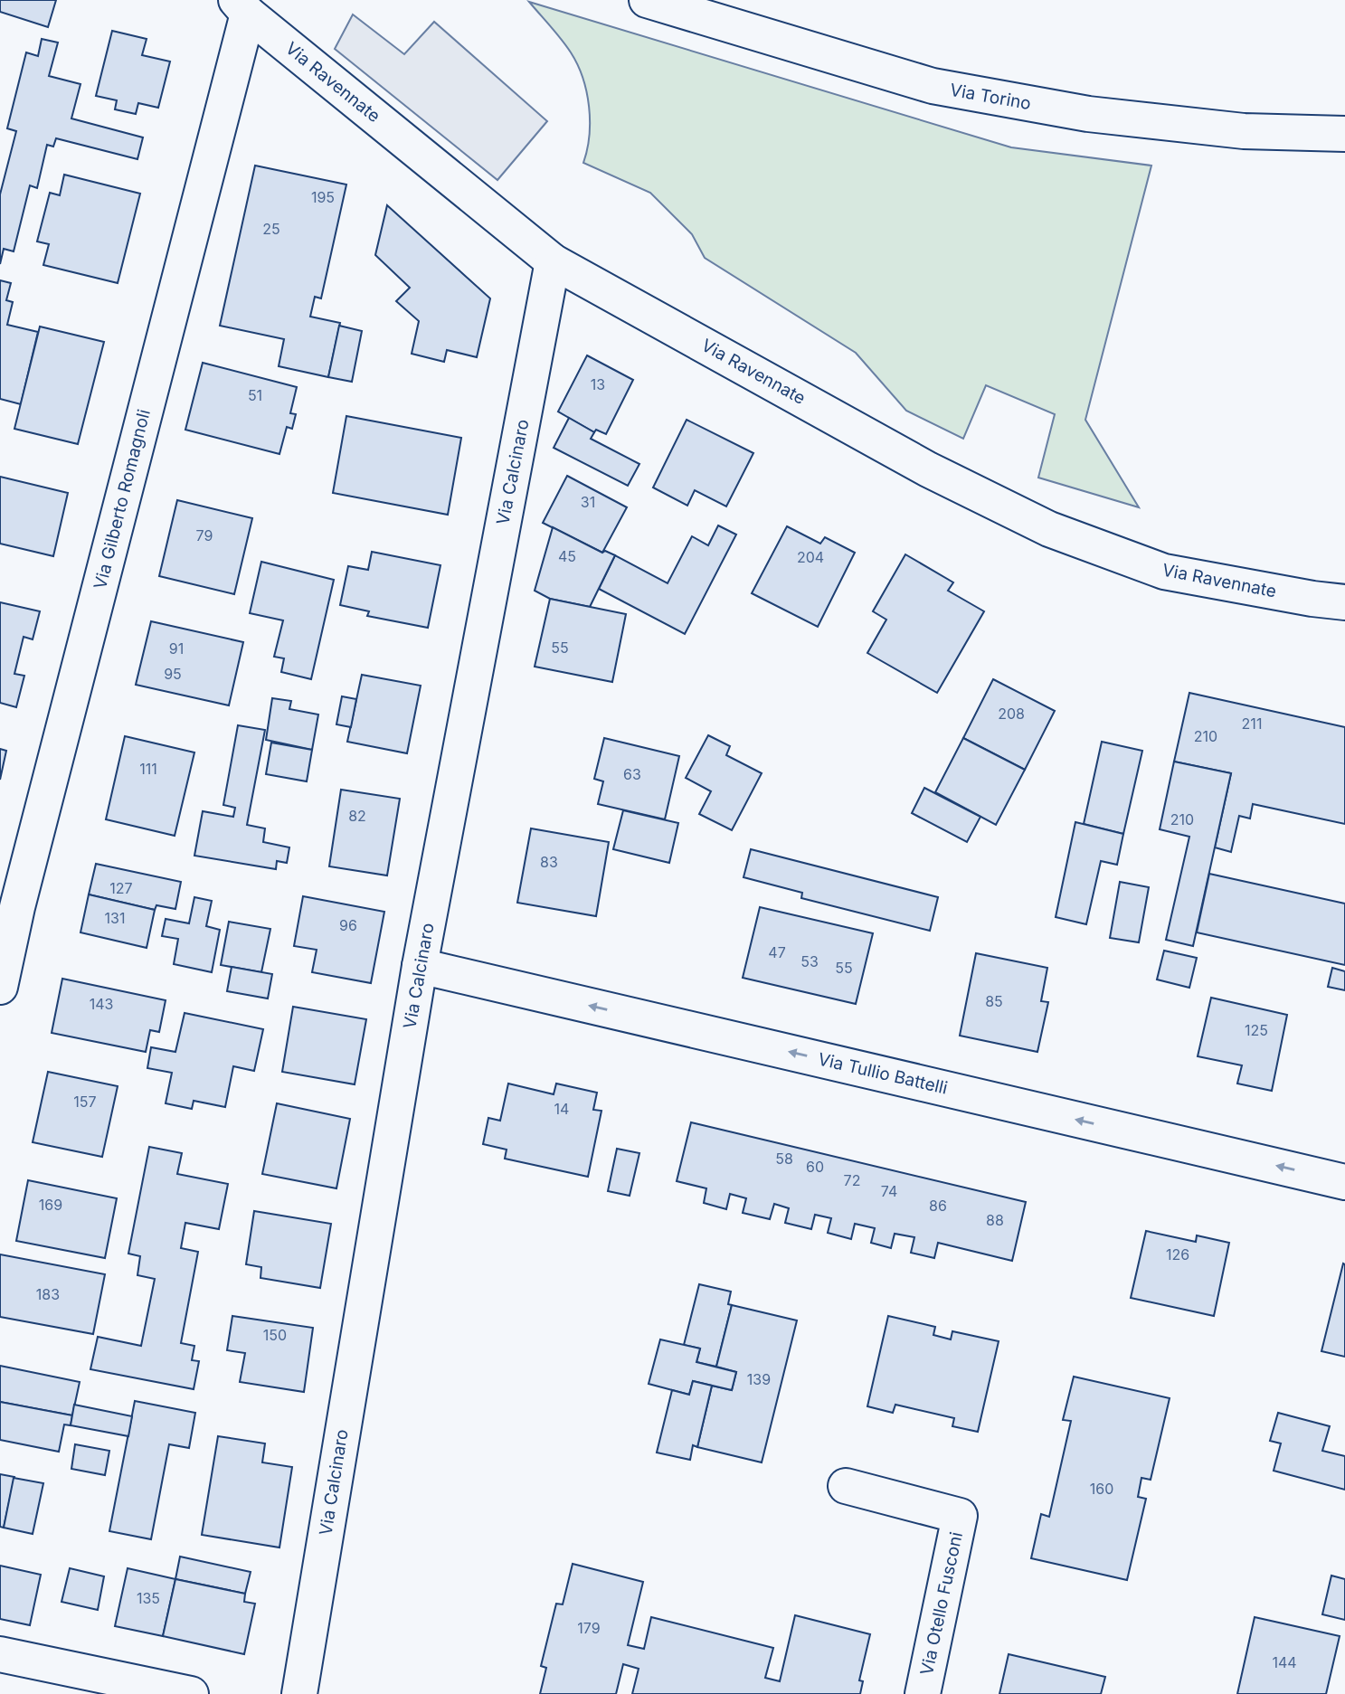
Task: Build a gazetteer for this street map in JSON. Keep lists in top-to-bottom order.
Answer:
{
  "streets": {
    "street": [
      "Via Ravennate",
      "Via Torino",
      "Via Calcinaro",
      "Via Gilberto Romagnoli",
      "Via Tullio Battelli",
      "Via Otello Fusconi"
    ]
  },
  "crossings": [
    ["Via Ravennate", "Via Calcinaro"],
    ["Via Ravennate", "Via Gilberto Romagnoli"],
    ["Via Calcinaro", "Via Tullio Battelli"]
  ],
  "one_way": ["Via Tullio Battelli"],
  "house_numbers": [
    "195",
    "25",
    "13",
    "51",
    "31",
    "79",
    "45",
    "204",
    "55",
    "91",
    "95",
    "208",
    "211",
    "210",
    "111",
    "63",
    "82",
    "210",
    "83",
    "127",
    "131",
    "96",
    "47",
    "53",
    "55",
    "85",
    "143",
    "125",
    "157",
    "14",
    "58",
    "60",
    "72",
    "74",
    "169",
    "86",
    "88",
    "126",
    "183",
    "150",
    "139",
    "160",
    "135",
    "179",
    "144"
  ]
}
